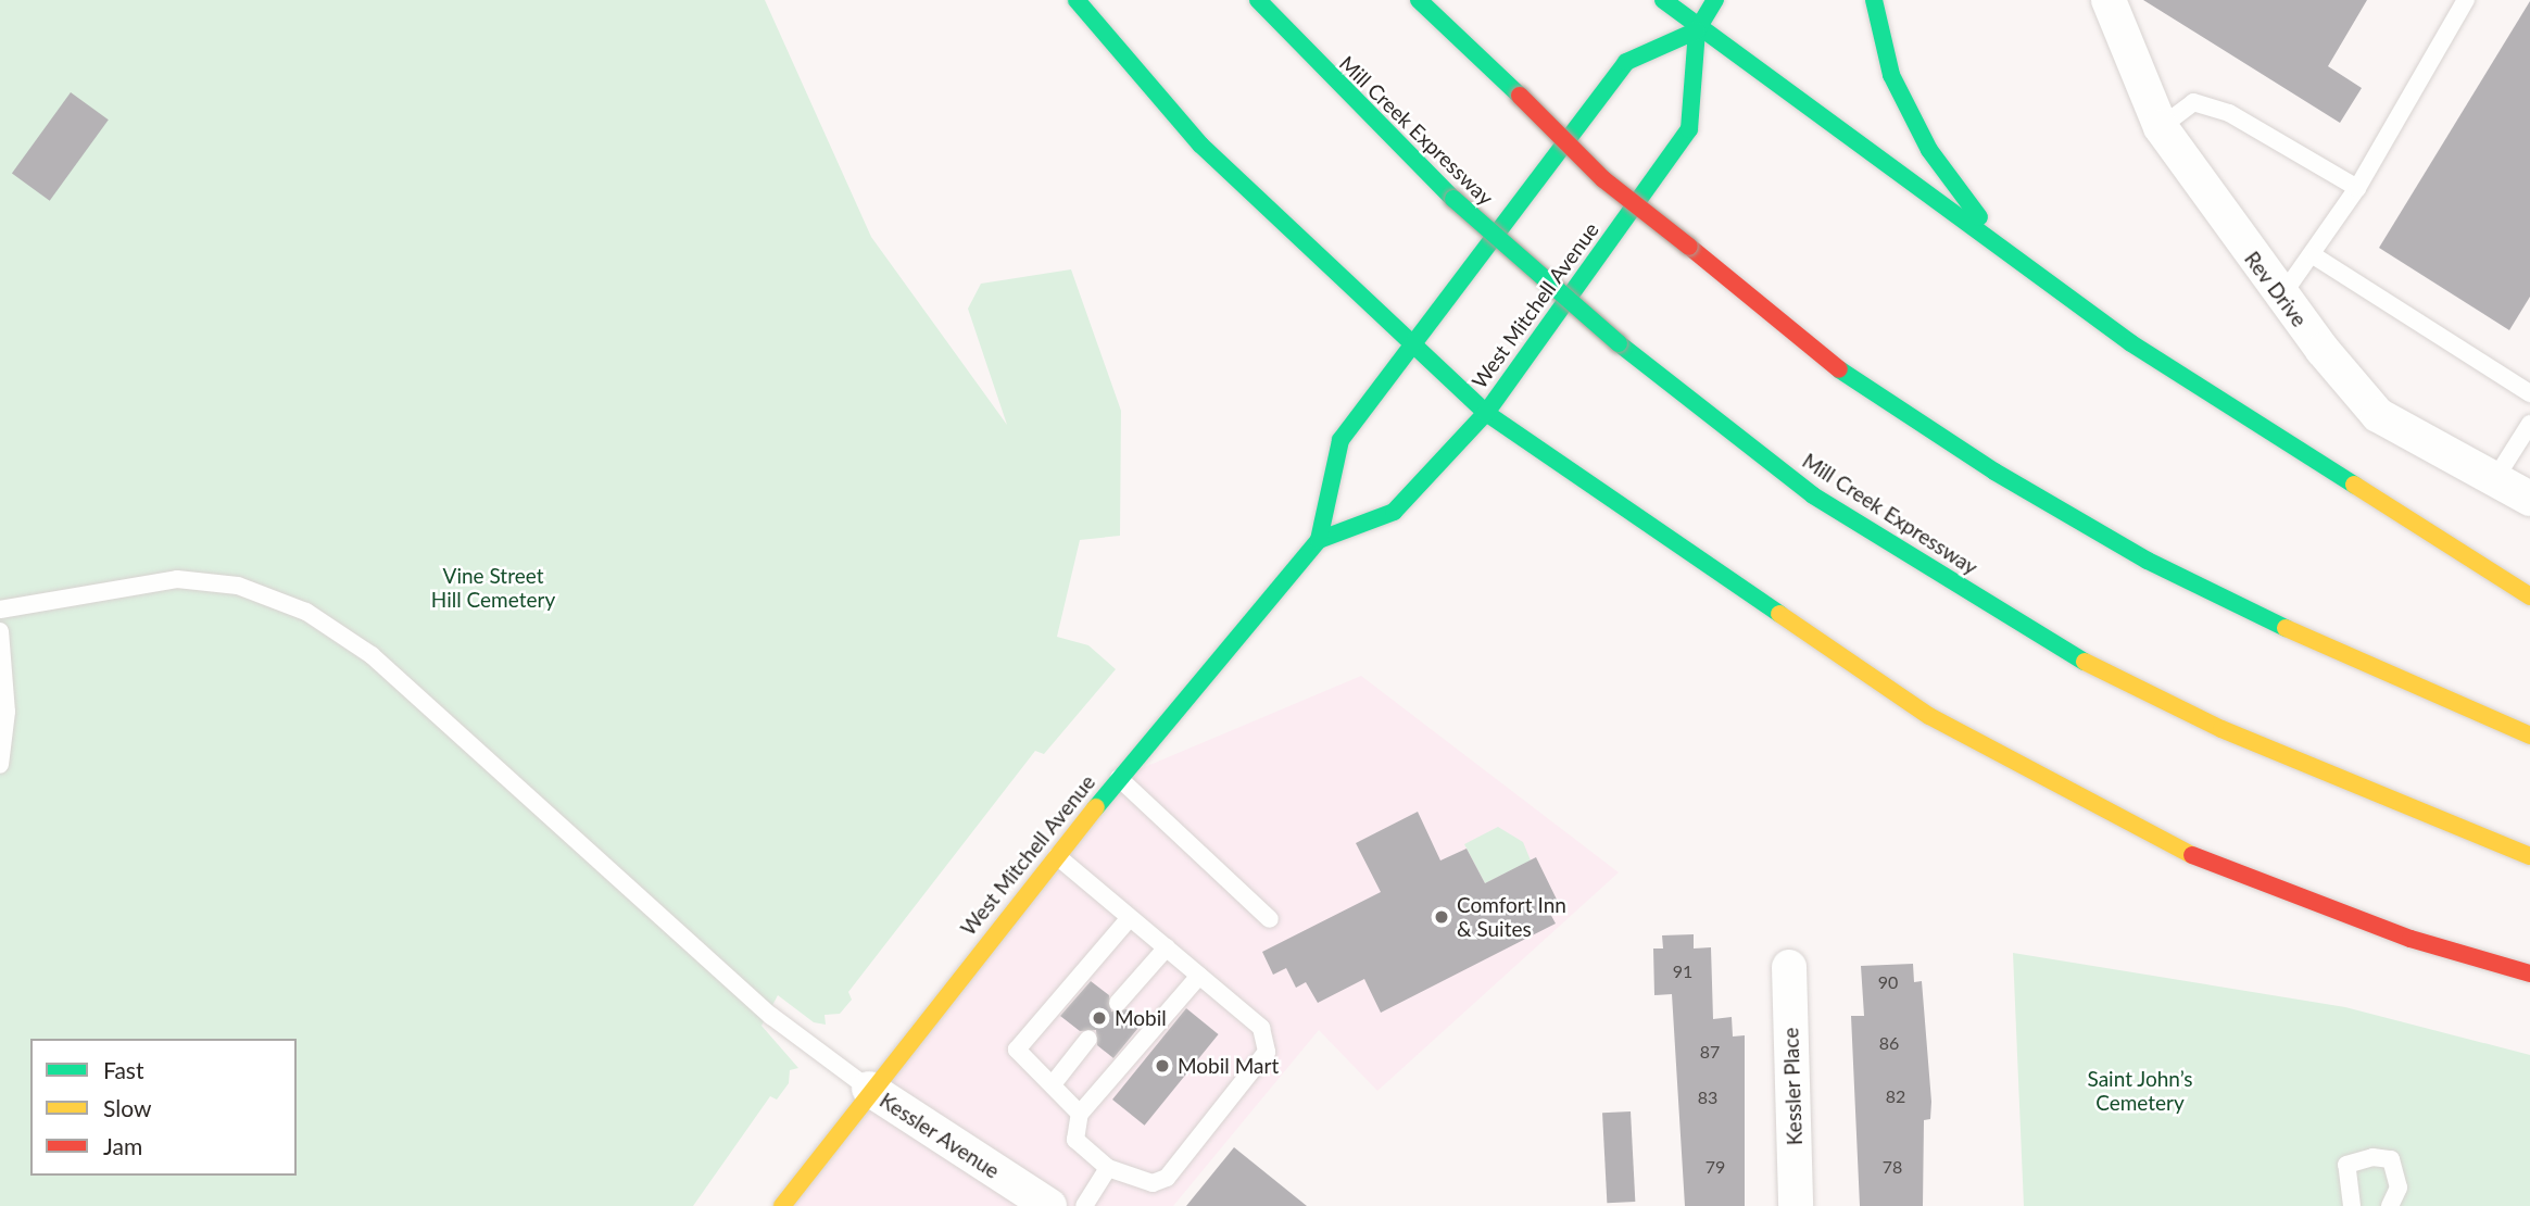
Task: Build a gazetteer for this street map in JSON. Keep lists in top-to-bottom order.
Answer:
{
  "streets": {
    "main road": ["Mill Creek Expressway", "West Mitchell Avenue"],
    "street": ["Rev Drive", "Kessler Place", "Kessler Avenue"]
  },
  "crossings": [
    ["West Mitchell Avenue", "Kessler Avenue"]
  ],
  "parks": ["Vine Street Hill Cemetery", "Saint John’s Cemetery"],
  "places": ["Comfort Inn & Suites", "Mobil", "Mobil Mart"],
  "house_numbers": [
    "91",
    "90",
    "86",
    "87",
    "82",
    "83",
    "79",
    "78"
  ],
  "legend": ["Fast", "Slow", "Jam"]
}
